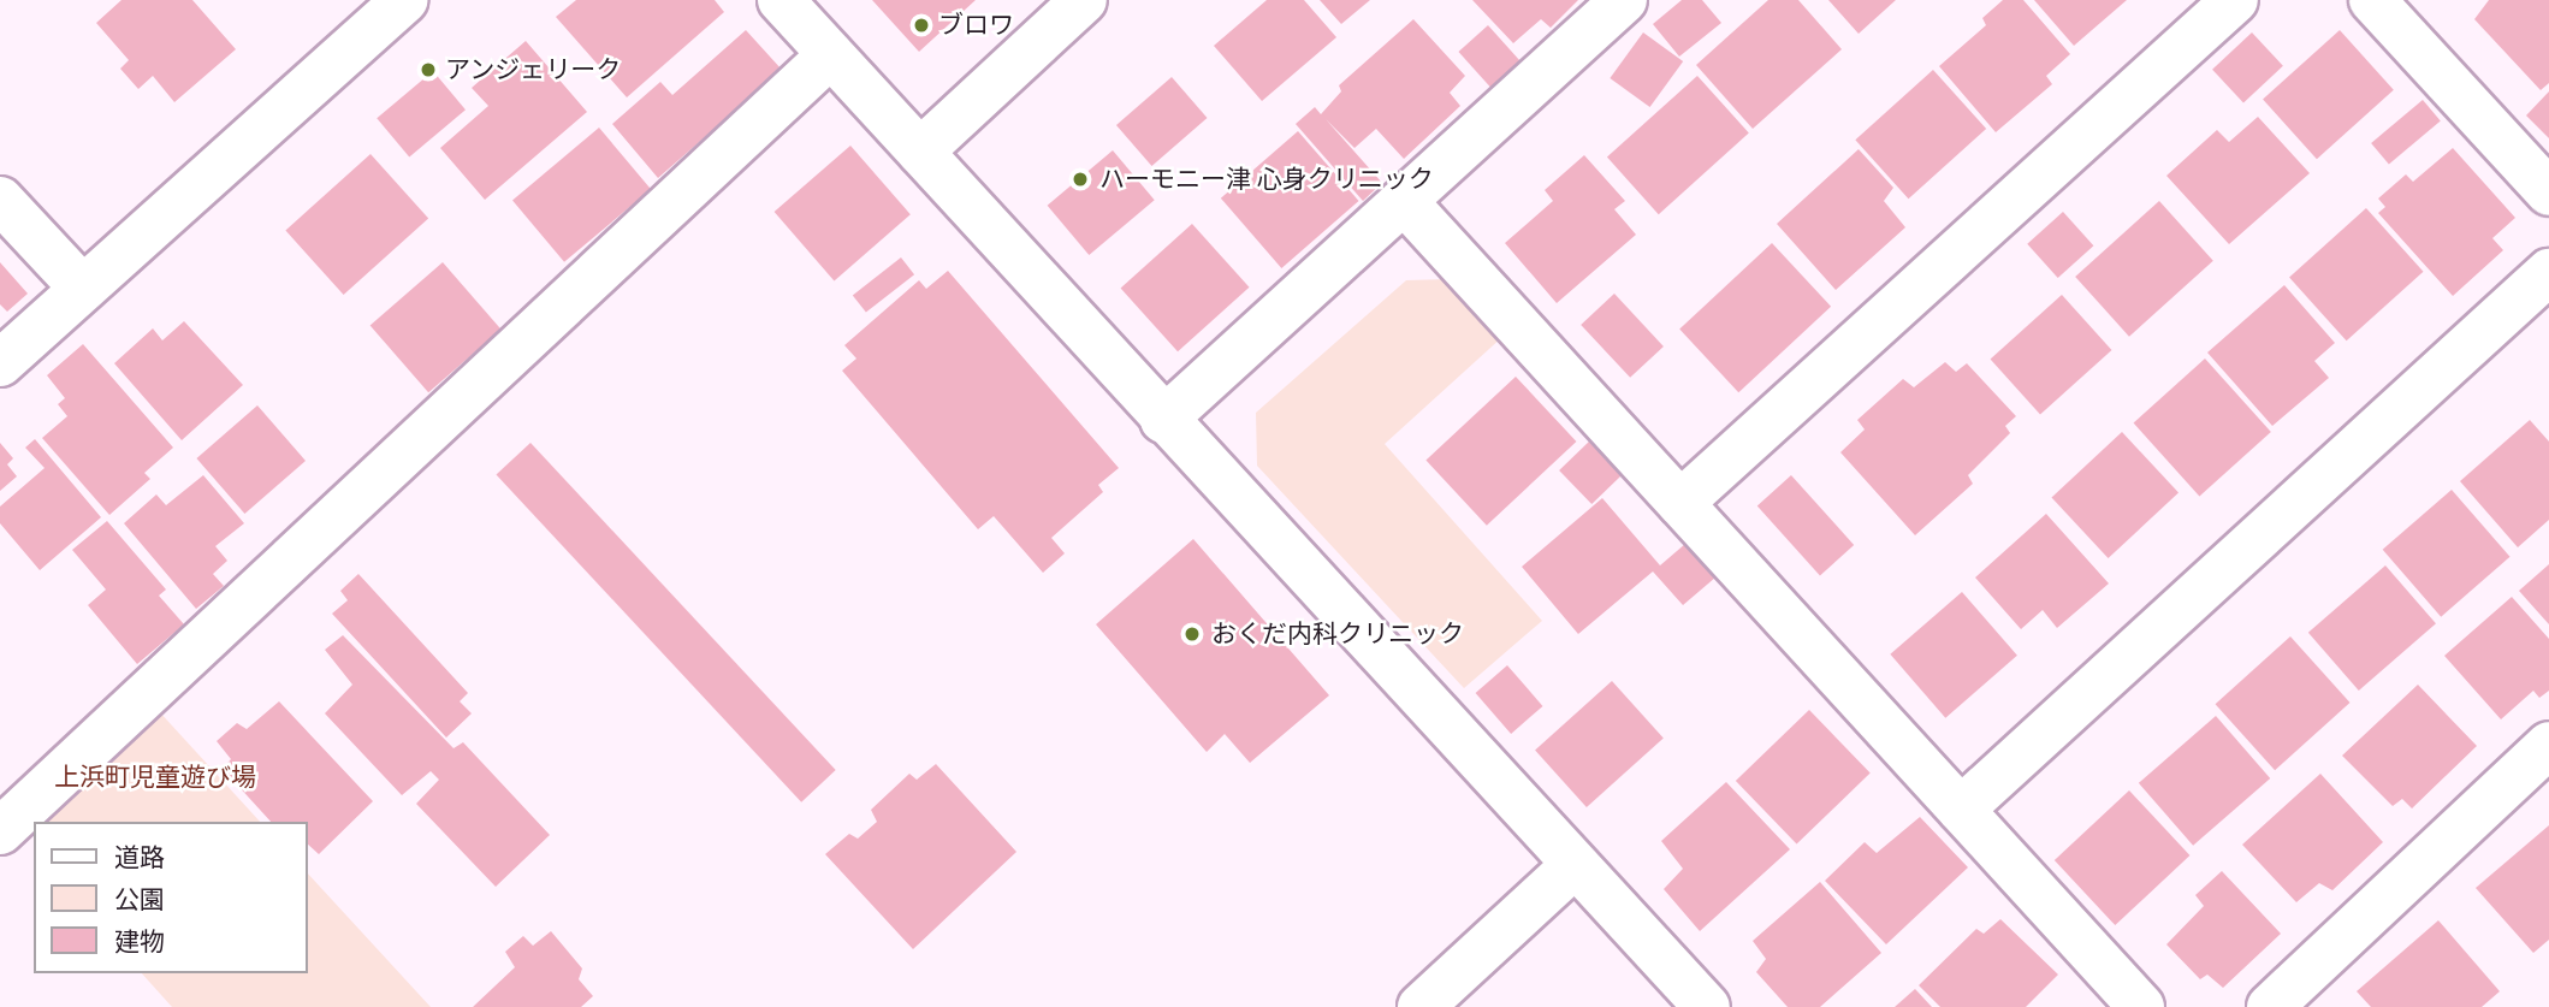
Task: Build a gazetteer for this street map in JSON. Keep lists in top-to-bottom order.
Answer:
{
  "parks": ["上浜町児童遊び場"],
  "places": [
    "ブロワ",
    "アンジェリーク",
    "ハーモニー津 心身クリニック",
    "おくだ内科クリニック"
  ],
  "legend": ["道路", "公園", "建物"]
}
